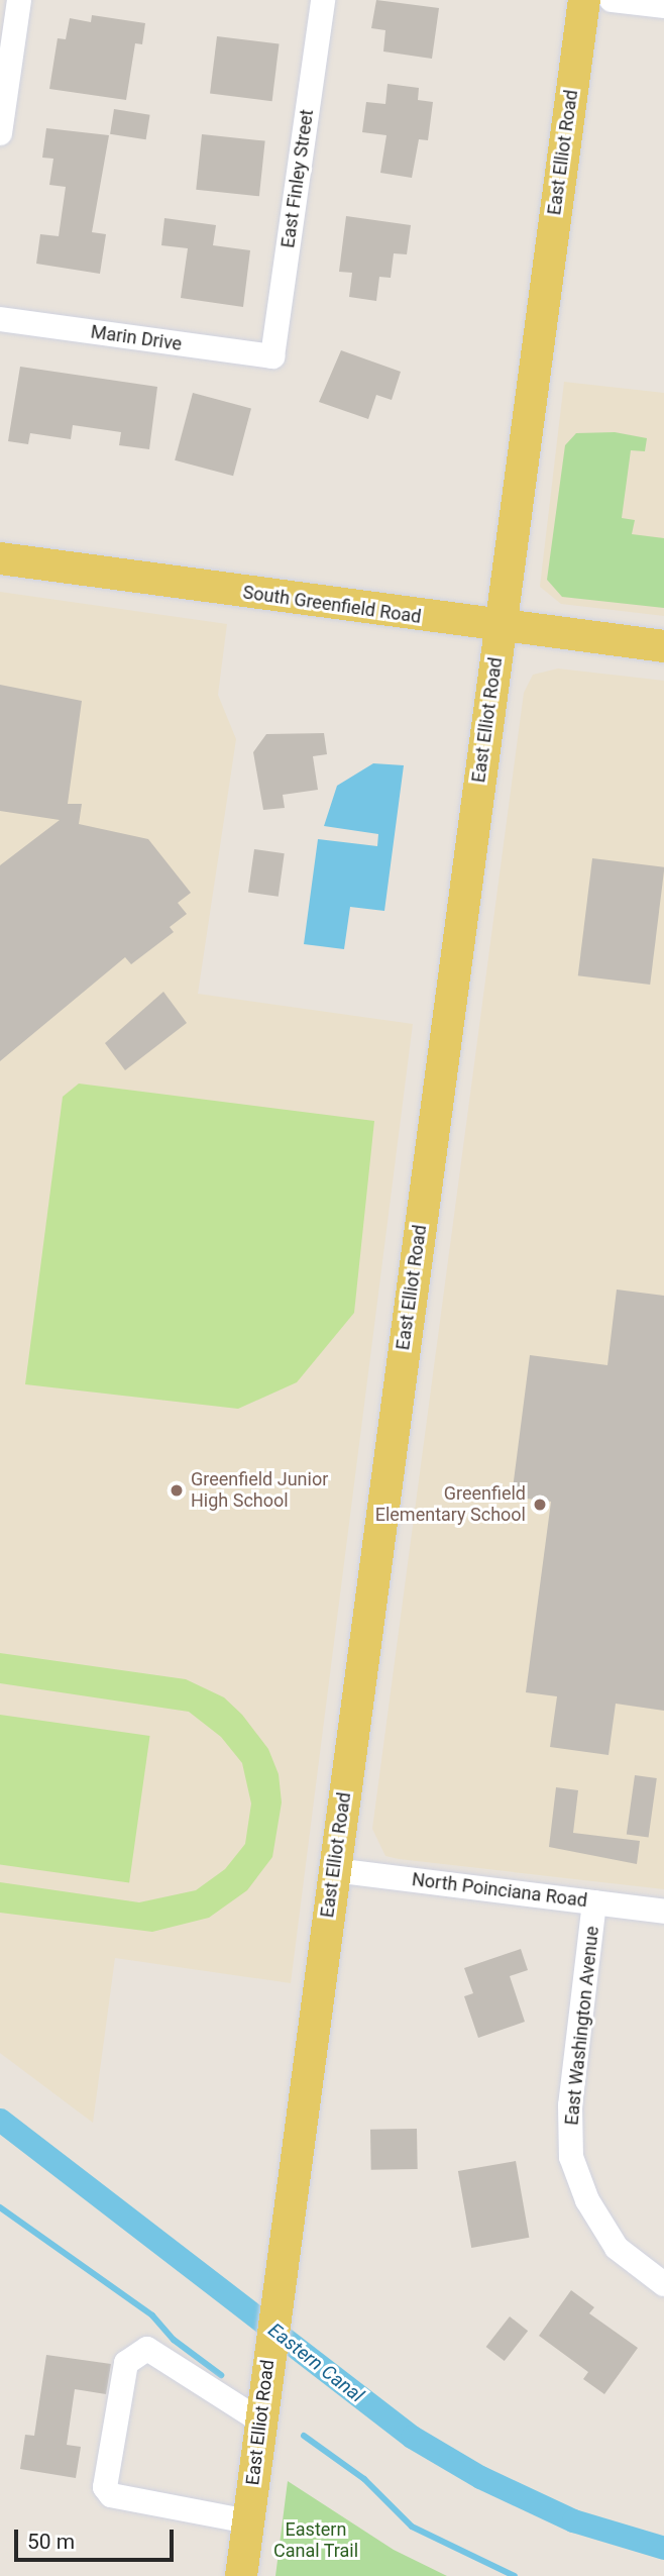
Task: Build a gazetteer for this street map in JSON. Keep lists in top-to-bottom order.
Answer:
{
  "streets": {
    "main road": ["East Elliot Road", "South Greenfield Road"],
    "street": [
      "East Finley Street",
      "Marin Drive",
      "North Poinciana Road",
      "East Washington Avenue"
    ]
  },
  "crossings": [
    ["East Elliot Road", "South Greenfield Road"],
    ["East Elliot Road", "North Poinciana Road"],
    ["East Finley Street", "Marin Drive"],
    ["North Poinciana Road", "East Washington Avenue"]
  ],
  "water": ["Eastern Canal"],
  "parks": ["Eastern Canal Trail"],
  "places": ["Greenfield Junior High School", "Greenfield Elementary School"],
  "scale_bar": "50 m"
}
